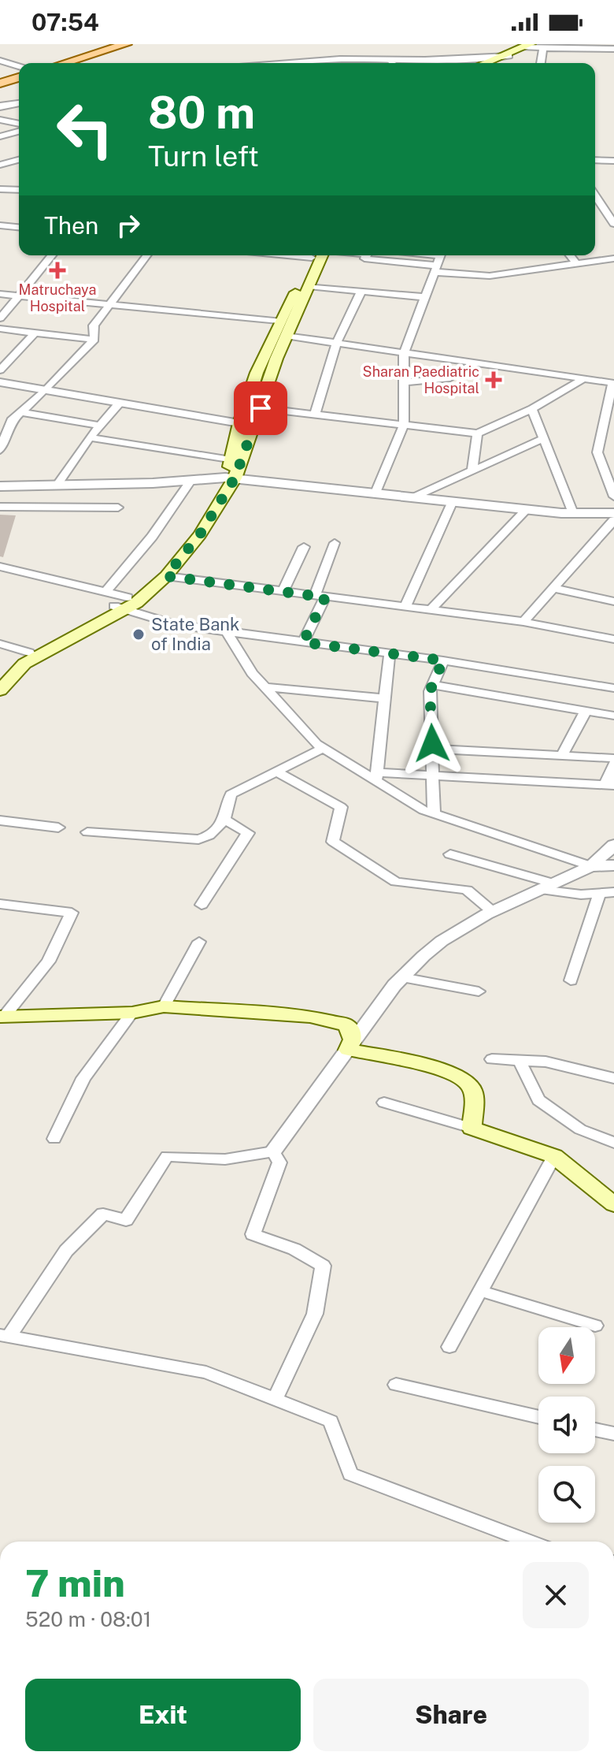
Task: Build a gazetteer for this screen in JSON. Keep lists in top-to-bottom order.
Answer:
{
  "places": {
    "health": ["Matruchaya Hospital", "Sharan Paediatric Hospital"],
    "other": ["State Bank of India"]
  },
  "north": "bottom",
  "page": {
    "status": "07:54",
    "turn": ["80 m", "Turn left"],
    "then": "Then",
    "heading": ["7 min", "520 m · 08:01"],
    "buttons": ["Exit", "Share"]
  }
}
